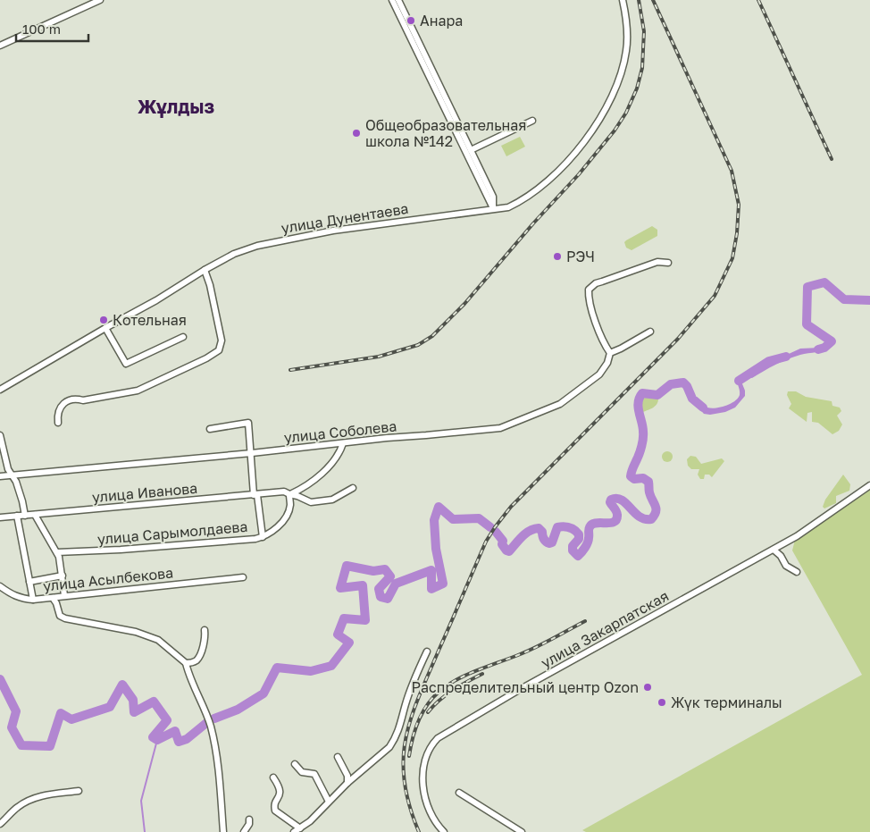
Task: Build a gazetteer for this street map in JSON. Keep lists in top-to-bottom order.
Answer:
{
  "streets": {
    "street": [
      "улица Дунентаева",
      "улица Соболева",
      "улица Иванова",
      "улица Сарымолдаева",
      "улица Асылбекова",
      "улица Закарпатская"
    ]
  },
  "crossings": [
    ["улица Иванова", "улица Сарымолдаева"],
    ["улица Иванова", "улица Асылбекова"]
  ],
  "districts": ["Жұлдыз"],
  "places": [
    "Анара",
    "Общеобразовательная школа №142",
    "РЭЧ",
    "Котельная",
    "Распределительный центр Ozon",
    "Жүк терминалы"
  ],
  "scale_bar": "100 m"
}
